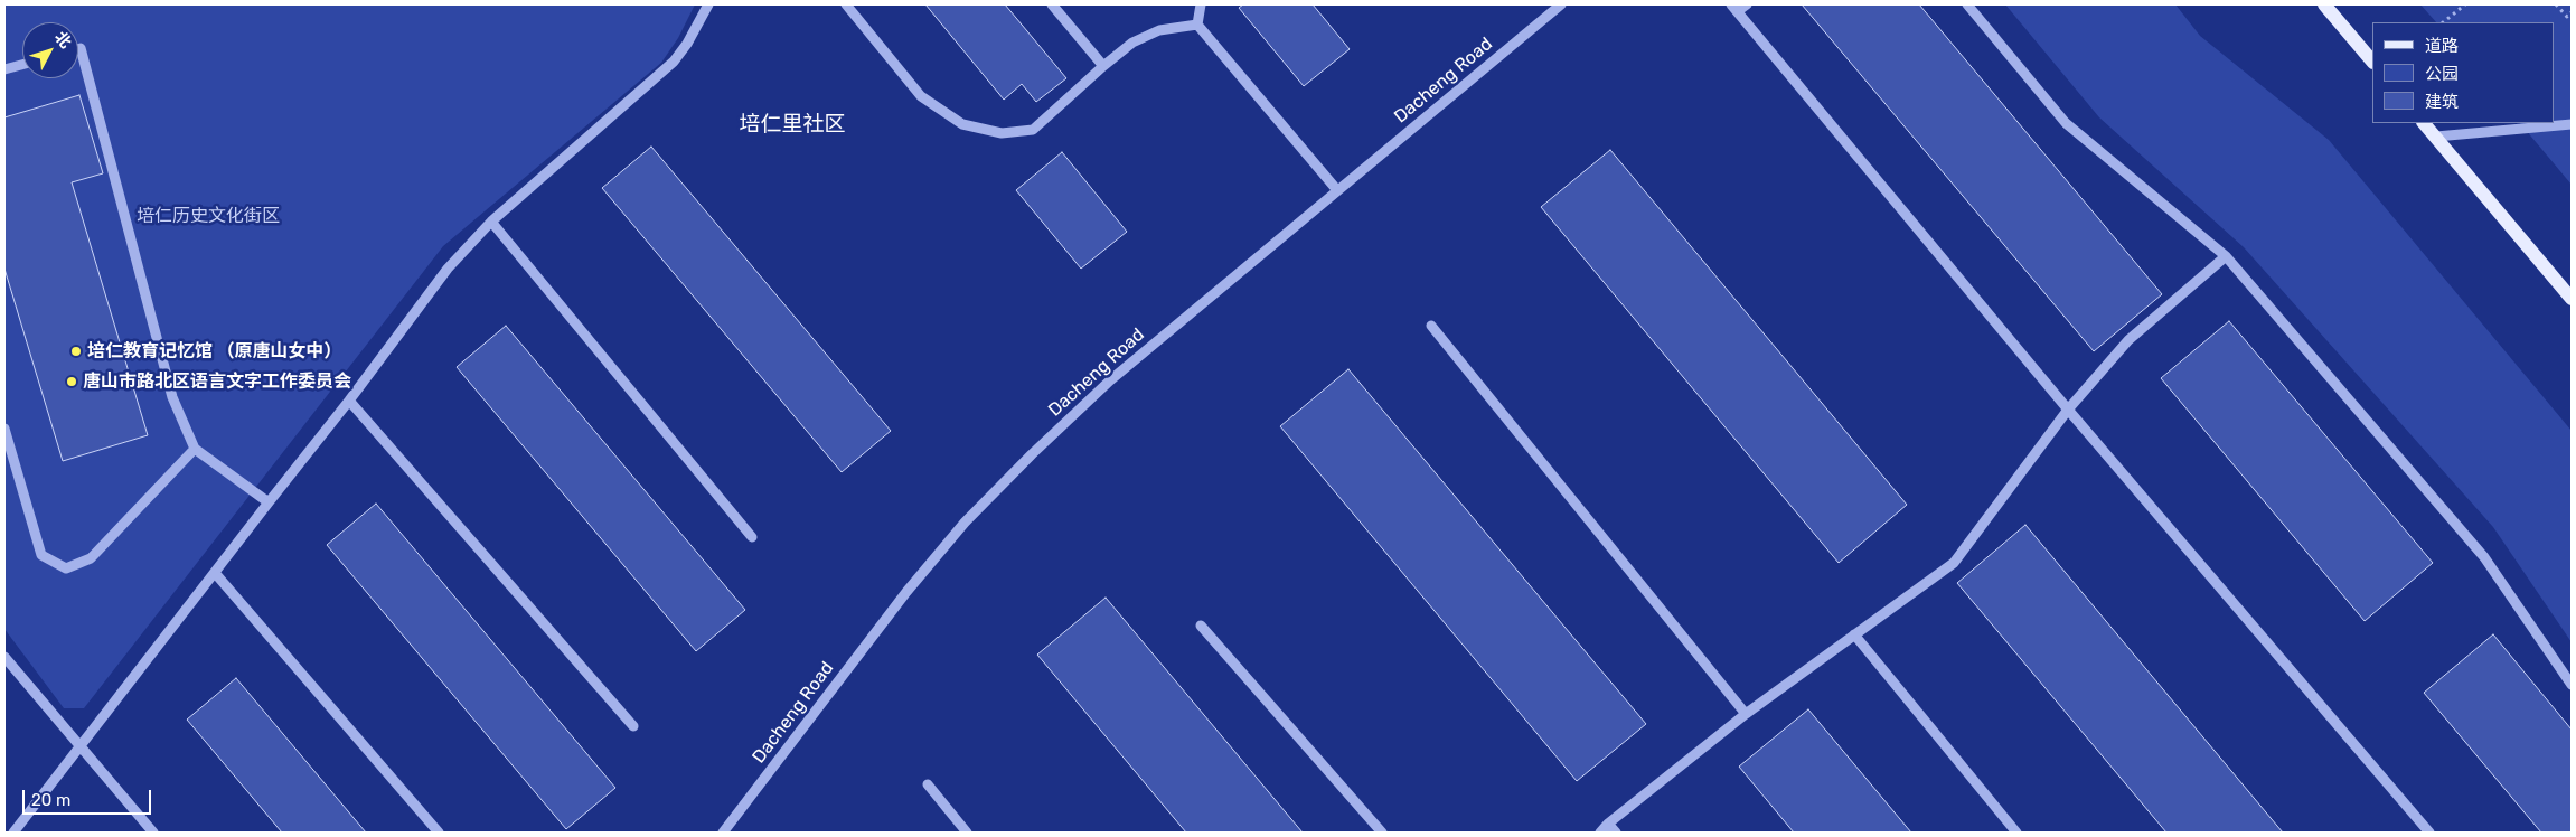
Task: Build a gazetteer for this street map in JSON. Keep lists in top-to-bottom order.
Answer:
{
  "streets": {
    "street": ["Dacheng Road"]
  },
  "districts": ["培仁里社区"],
  "parks": ["培仁历史文化街区"],
  "places": ["培仁教育记忆馆 （原唐山女中）", "唐山市路北区语言文字工作委员会"],
  "legend": ["道路", "公园", "建筑"],
  "scale_bar": "20 m",
  "north": "top right"
}
